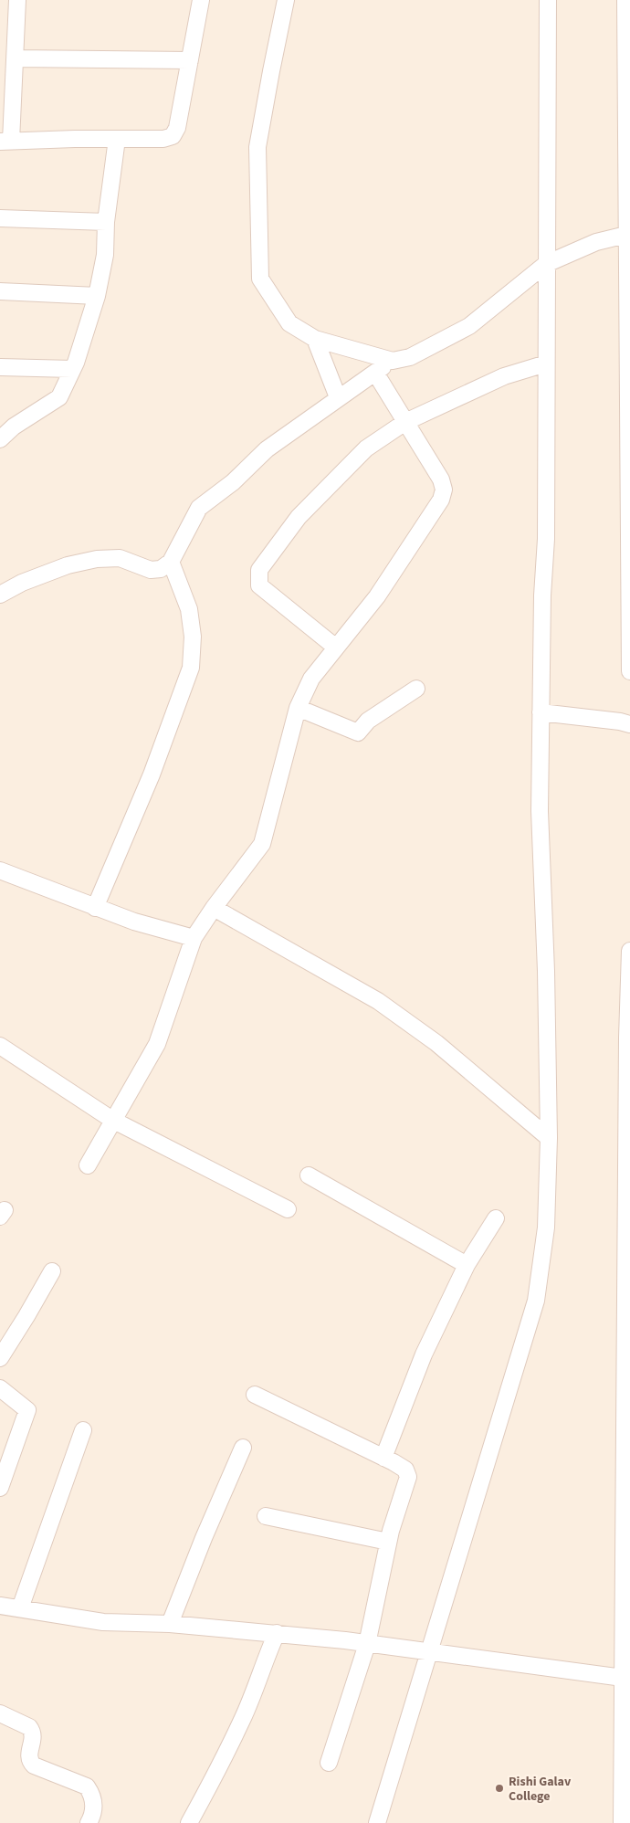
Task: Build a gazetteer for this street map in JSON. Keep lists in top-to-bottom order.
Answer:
{
  "places": ["Rishi Galav College"]
}
